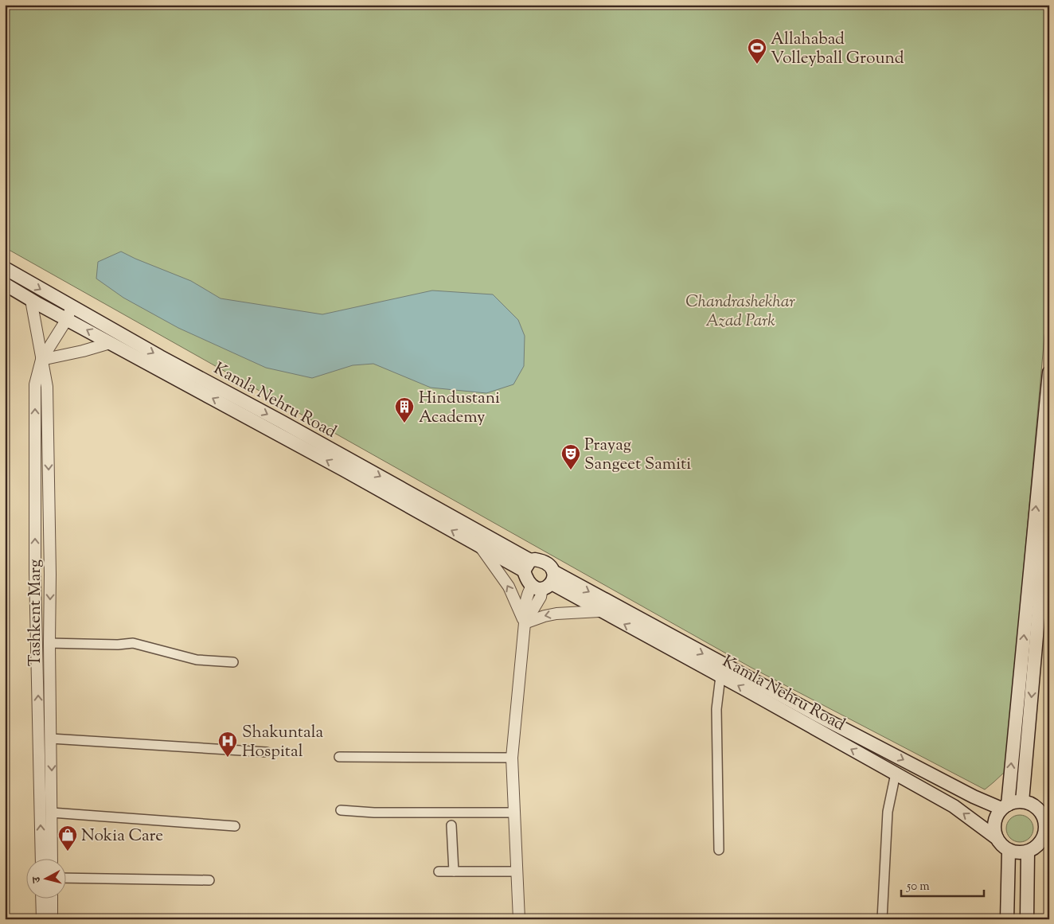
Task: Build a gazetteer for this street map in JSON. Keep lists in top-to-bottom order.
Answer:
{
  "streets": {
    "main road": ["Kamla Nehru Road"],
    "street": ["Tashkent Marg"]
  },
  "crossings": [
    ["Kamla Nehru Road", "Tashkent Marg"]
  ],
  "parks": ["Chandrashekhar Azad Park"],
  "places": {
    "sports": ["Allahabad Volleyball Ground"],
    "building": ["Hindustani Academy"],
    "theatre": ["Prayag Sangeet Samiti"],
    "hospital": ["Shakuntala Hospital"],
    "shop": ["Nokia Care"]
  },
  "scale_bar": "50 m",
  "north": "left"
}
